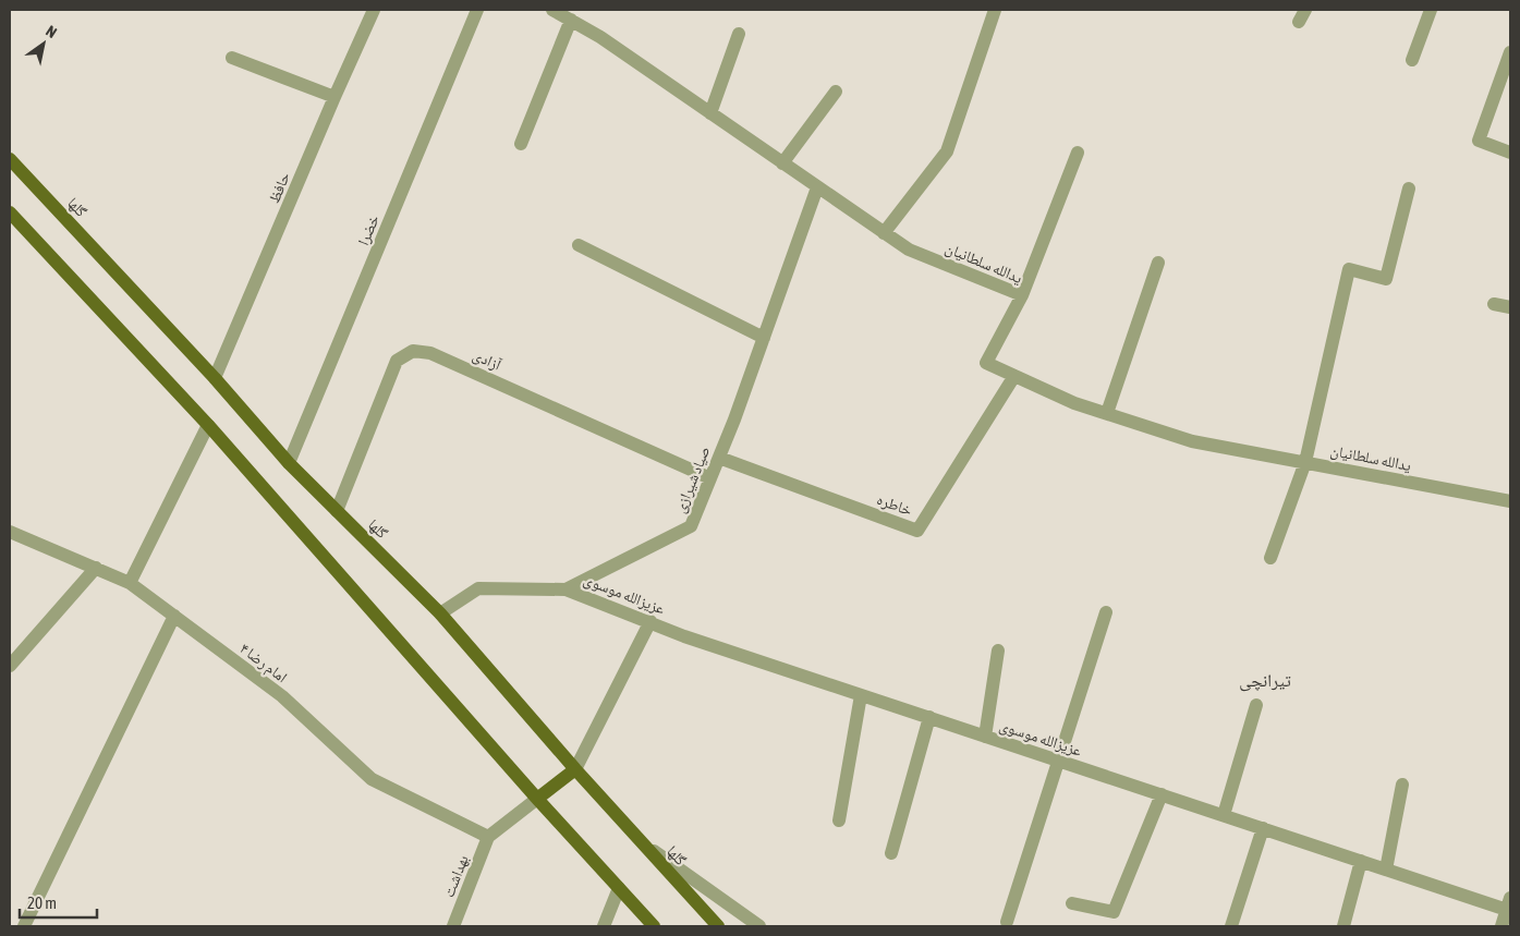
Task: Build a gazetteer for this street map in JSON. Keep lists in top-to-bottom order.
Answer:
{
  "streets": {
    "main road": ["گلها"],
    "street": [
      "حافظ",
      "خضرا",
      "یدالله سلطانیان",
      "آزادی",
      "صیاد شیرازی",
      "خاطره",
      "عزیزالله موسوی",
      "امام رضا ۴",
      "بهداشت"
    ]
  },
  "crossings": [
    ["حافظ", "گلها"],
    ["گلها", "خضرا"],
    ["گلها", "آزادی"],
    ["گلها", "صیاد شیرازی"],
    ["یدالله سلطانیان", "صیاد شیرازی"],
    ["یدالله سلطانیان", "خاطره"],
    ["آزادی", "صیاد شیرازی"],
    ["صیاد شیرازی", "خاطره"],
    ["صیاد شیرازی", "عزیزالله موسوی"],
    ["امام رضا ۴", "بهداشت"]
  ],
  "districts": ["تیرانچی"],
  "scale_bar": "20 m",
  "north": "top right"
}
